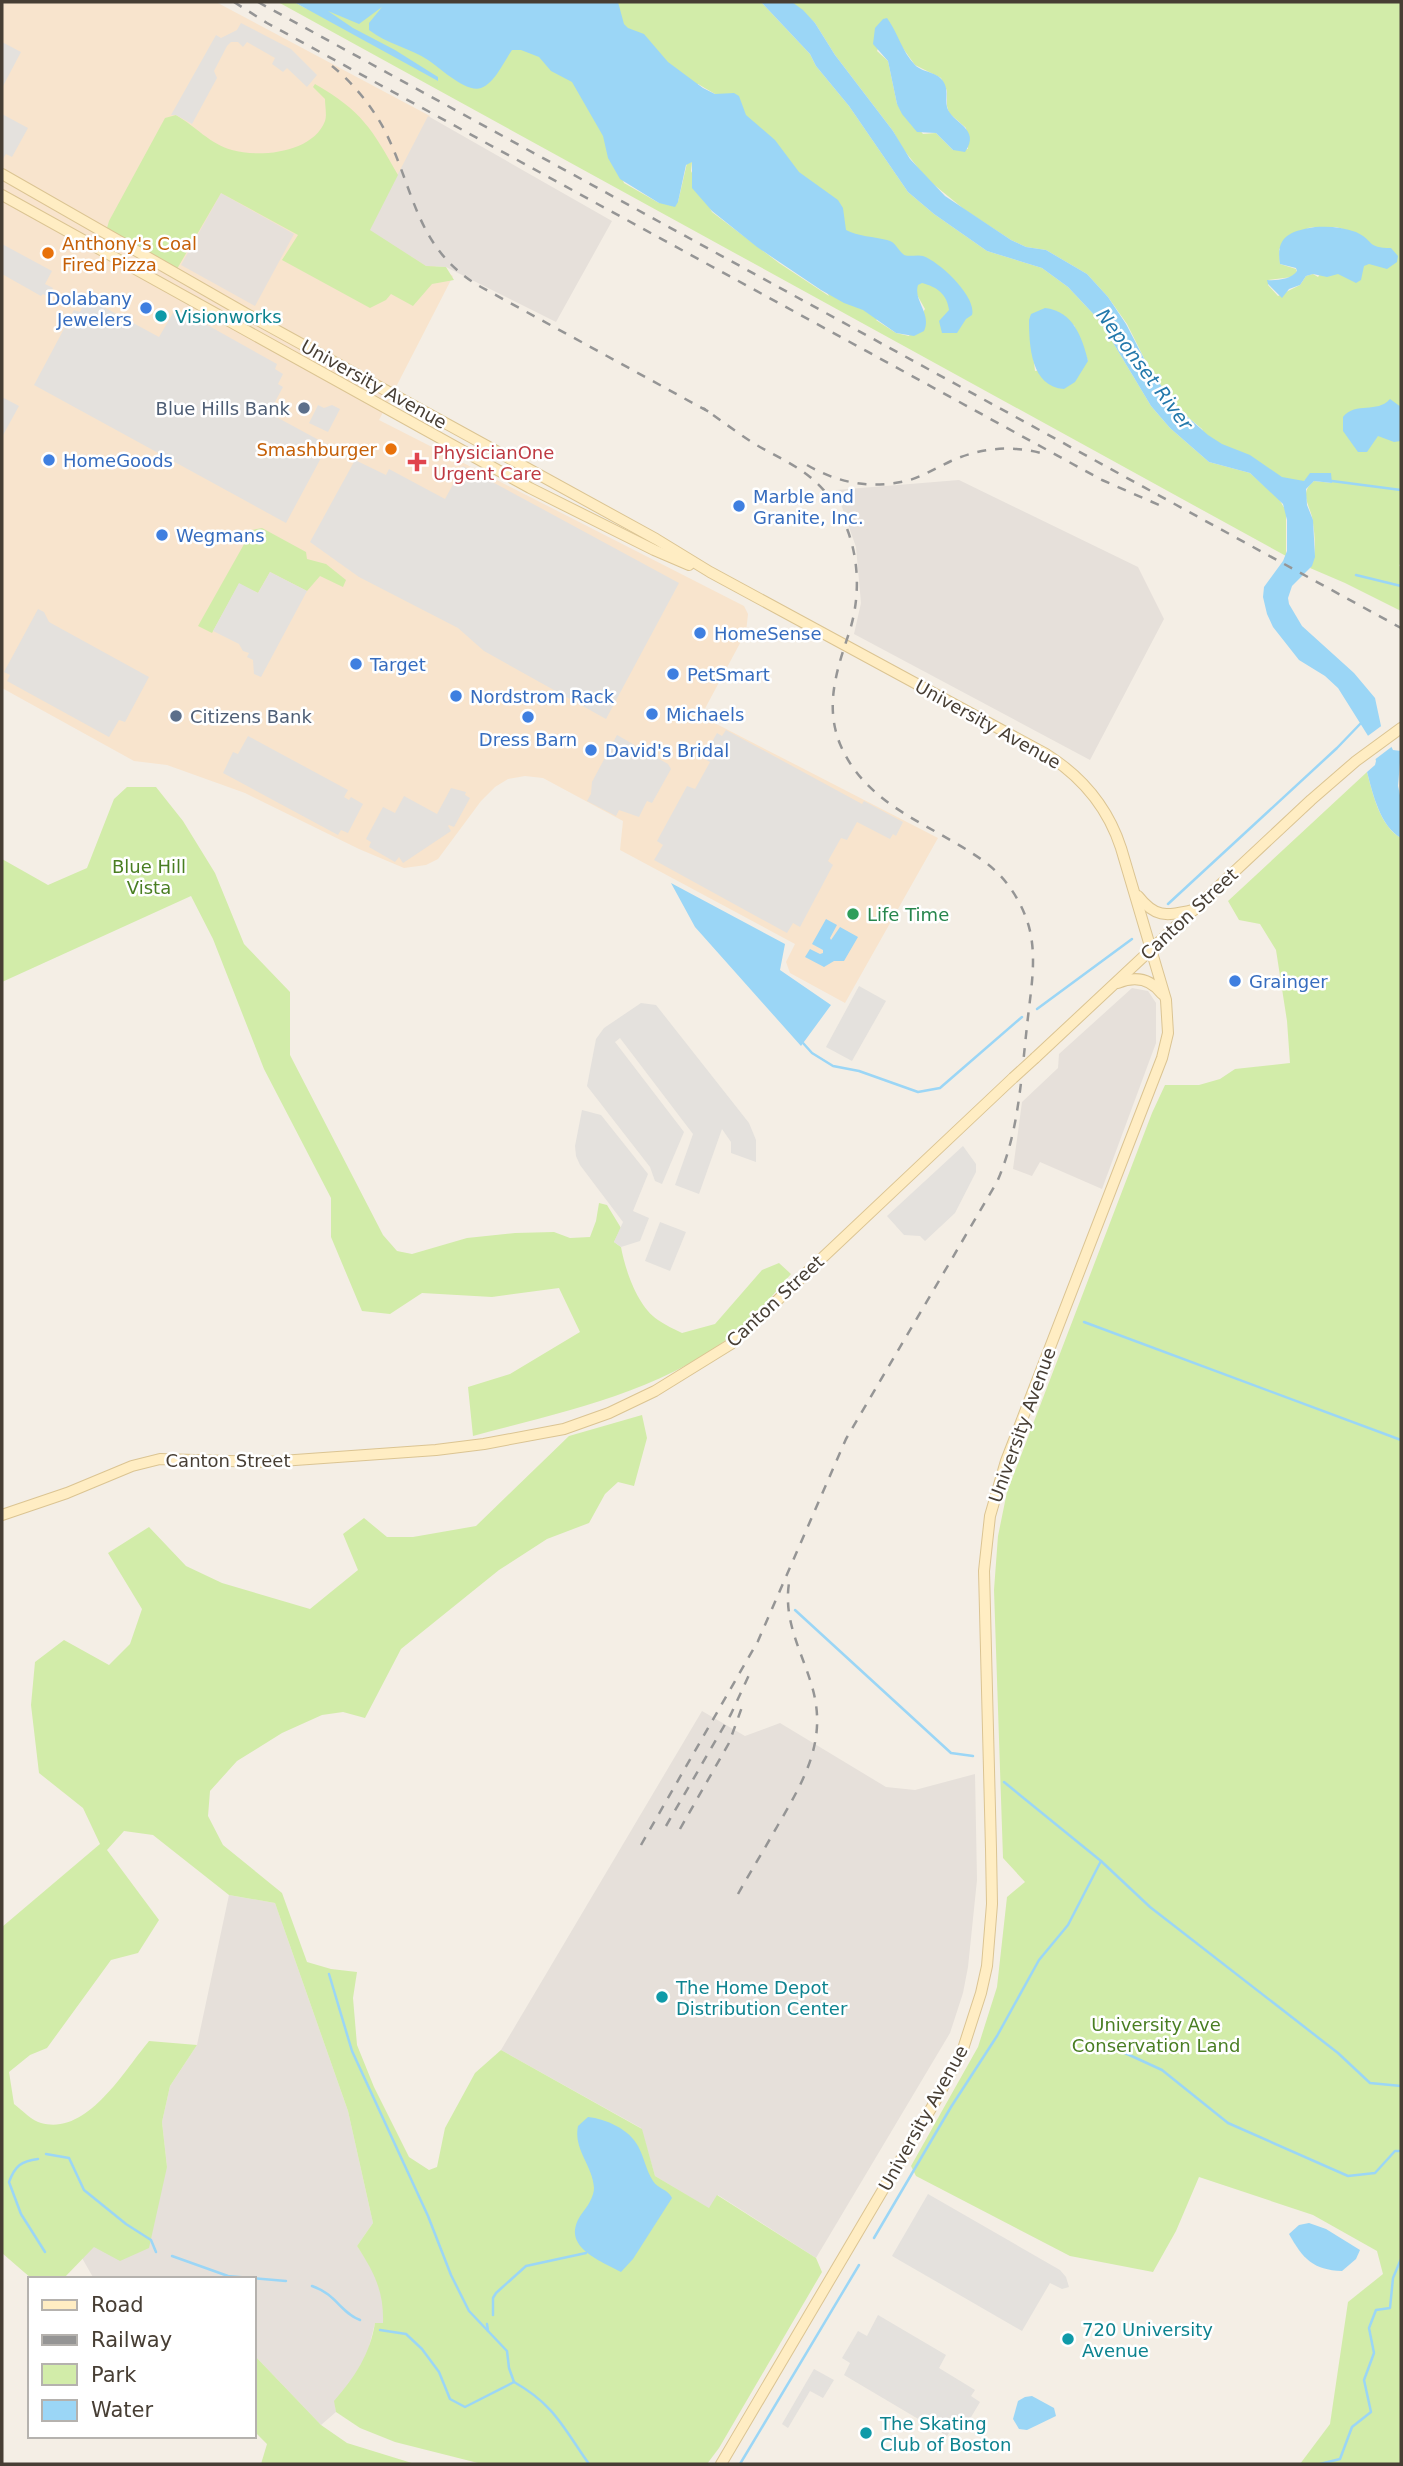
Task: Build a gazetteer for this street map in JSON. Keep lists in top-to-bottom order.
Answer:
{
  "streets": {
    "main road": ["University Avenue", "Canton Street"]
  },
  "crossings": [
    ["University Avenue", "Canton Street"]
  ],
  "water": ["Neponset River"],
  "parks": ["Blue Hill Vista", "University Ave Conservation Land"],
  "places": {
    "other": [
      "Anthony's Coal Fired Pizza",
      "Dolabany Jewelers",
      "Visionworks",
      "Blue Hills Bank",
      "Smashburger",
      "HomeGoods",
      "Marble and Granite, Inc.",
      "Wegmans",
      "HomeSense",
      "Target",
      "PetSmart",
      "Nordstrom Rack",
      "Michaels",
      "Citizens Bank",
      "Dress Barn",
      "David's Bridal",
      "Life Time",
      "Grainger",
      "The Home Depot Distribution Center",
      "720 University Avenue",
      "The Skating Club of Boston"
    ],
    "health": ["PhysicianOne Urgent Care"]
  },
  "legend": [
    "Road",
    "Railway",
    "Park",
    "Water"
  ]
}
